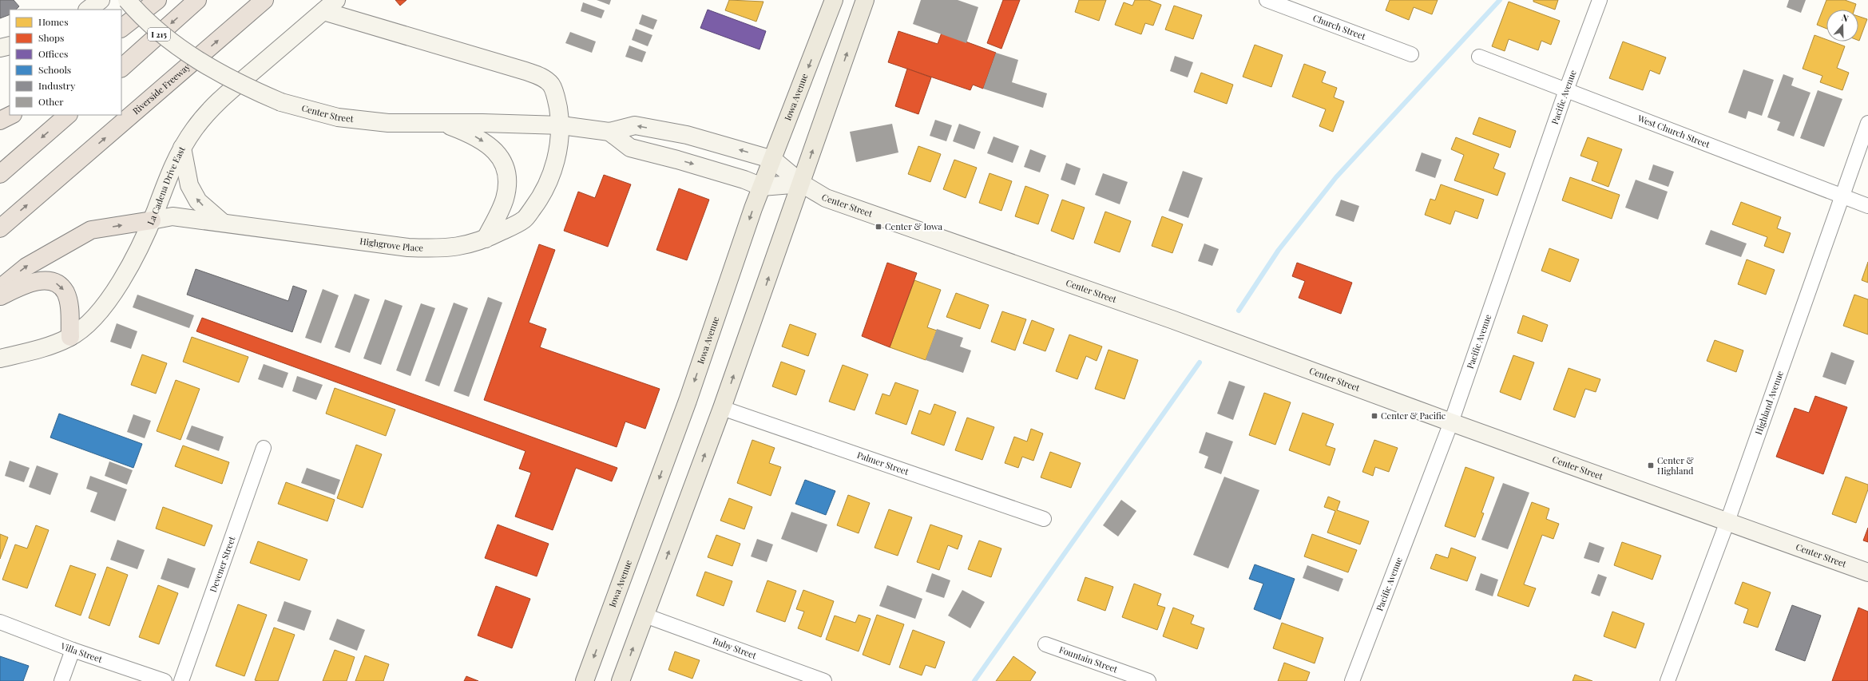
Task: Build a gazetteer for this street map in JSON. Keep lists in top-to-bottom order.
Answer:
{
  "streets": {
    "highway": ["I 215", "Riverside Freeway"],
    "main road": [
      "Iowa Avenue",
      "Center Street",
      "La Cadena Drive East",
      "Highgrove Place"
    ],
    "street": [
      "Church Street",
      "Pacific Avenue",
      "West Church Street",
      "Highland Avenue",
      "Palmer Street",
      "Devener Street",
      "Ruby Street",
      "Villa Street",
      "Fountain Street"
    ]
  },
  "crossings": [
    ["Iowa Avenue", "Center Street"],
    ["Pacific Avenue", "Center Street"],
    ["Pacific Avenue", "West Church Street"],
    ["Center Street", "Highgrove Place"],
    ["Center Street", "Highland Avenue"],
    ["West Church Street", "Highland Avenue"],
    ["La Cadena Drive East", "Highgrove Place"]
  ],
  "places": {
    "transit": ["Center & Iowa", "Center & Pacific", "Center & Highland"]
  },
  "legend": [
    "Homes",
    "Shops",
    "Offices",
    "Schools",
    "Industry",
    "Other"
  ],
  "north": "top"
}
